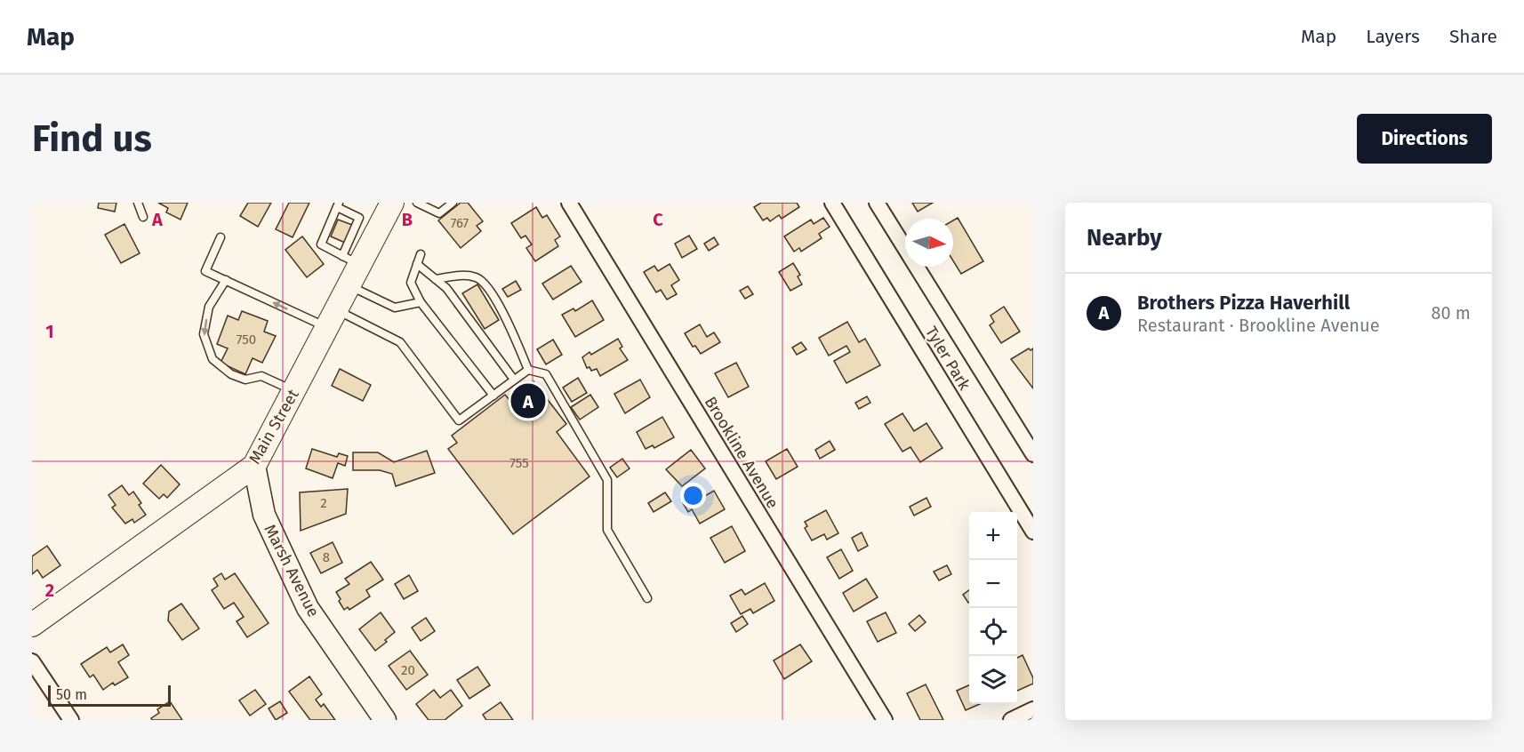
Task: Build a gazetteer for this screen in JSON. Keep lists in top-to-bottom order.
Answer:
{
  "streets": {
    "main road": ["Main Street", "Marsh Avenue"],
    "street": ["Tyler Park", "Brookline Avenue"]
  },
  "crossings": [
    ["Main Street", "Marsh Avenue"]
  ],
  "house_numbers": [
    "767",
    "750",
    "755",
    "2",
    "8",
    "20"
  ],
  "scale_bar": "50 m",
  "north": "right",
  "page": {
    "header": "Map",
    "nav": ["Map", "Layers", "Share"],
    "buttons": "Directions",
    "title": "Find us",
    "heading": "Nearby",
    "list": [
      {
        "mark": "A",
        "name": "Brothers Pizza Haverhill",
        "note": "Restaurant · Brookline Avenue",
        "value": "80 m"
      }
    ],
    "pins": "A",
    "map_buttons": ["+", "−"],
    "scale": "50 m"
  },
  "grid": {
    "columns": ["A", "B", "C"],
    "rows": ["1", "2"]
  }
}
